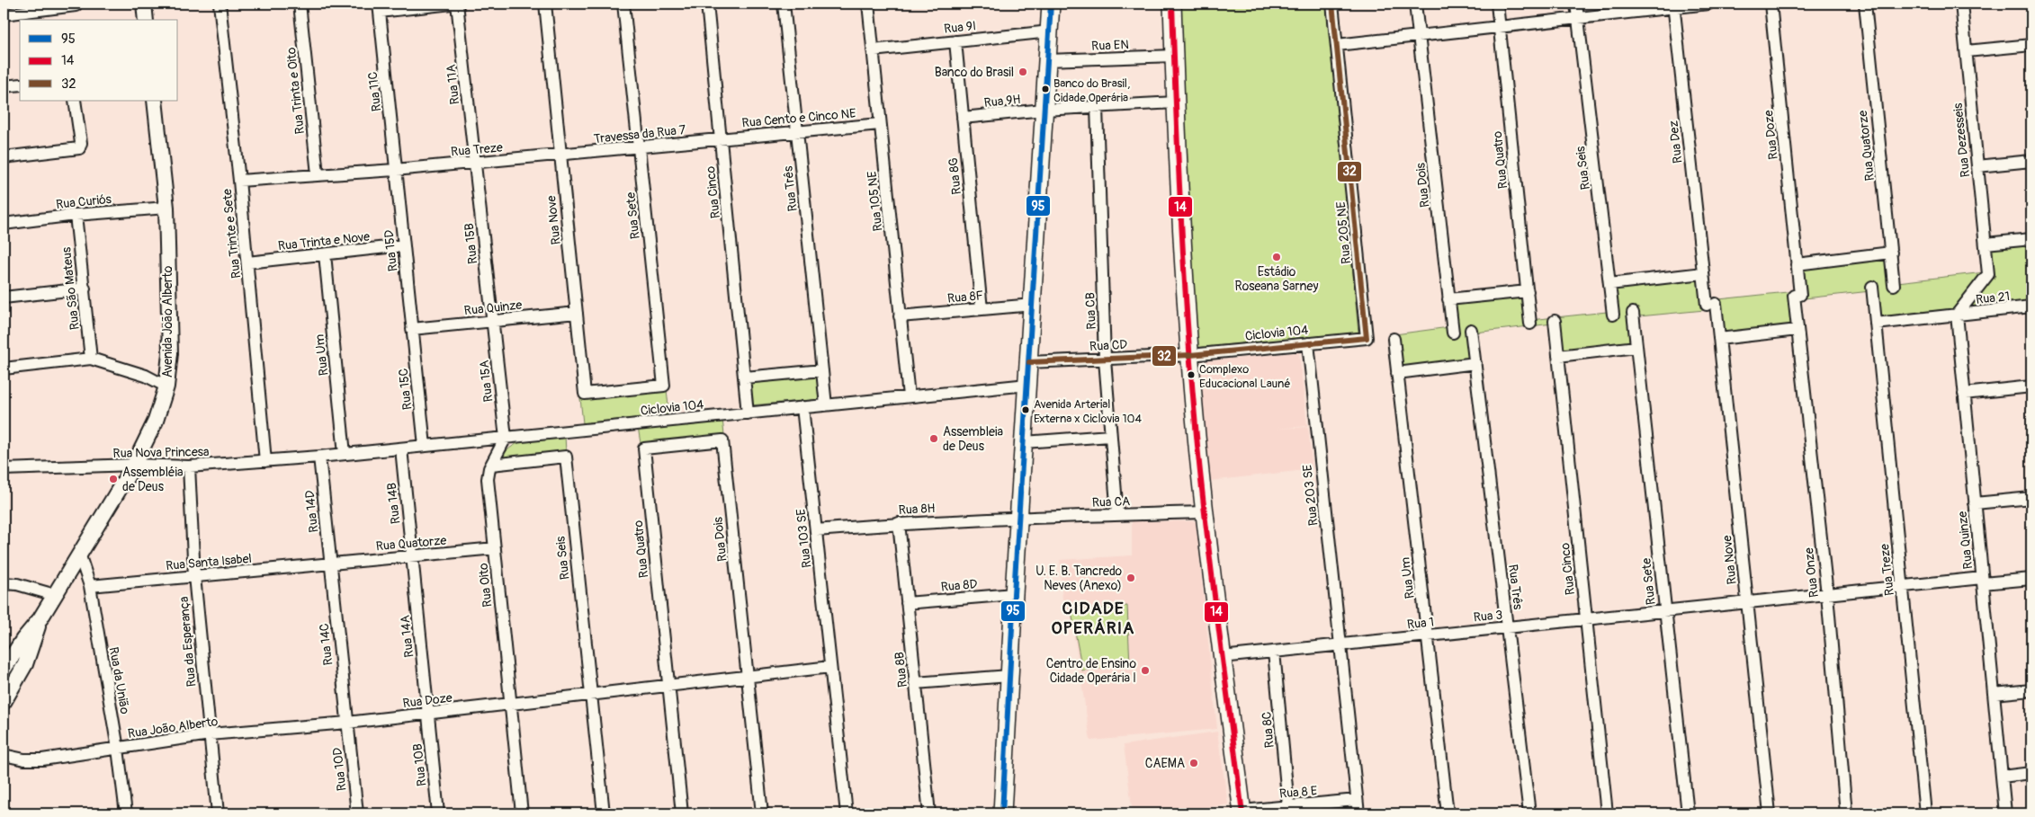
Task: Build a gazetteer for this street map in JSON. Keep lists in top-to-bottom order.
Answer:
{
  "streets": {
    "street": [
      "Rua 9I",
      "Rua EN",
      "Rua 11A",
      "Rua Trinta e Oito",
      "Rua 11C",
      "Rua 9H",
      "Rua Cento e Cinco NE",
      "Travessa da Rua 7",
      "Rua Doze",
      "Rua Dezesseis",
      "Rua Dez",
      "Rua Quatorze",
      "Rua Treze",
      "Rua Quatro",
      "Rua Seis",
      "Rua 8G",
      "Rua Dois",
      "Rua Três",
      "Rua Cinco",
      "Rua Curiós",
      "Rua 105 NE",
      "Rua Sete",
      "Rua Nove",
      "Rua 205 NE",
      "Rua Trinte e Sete",
      "Rua Trinta e Nove",
      "Rua 15B",
      "Rua 15D",
      "Rua São Mateus",
      "Rua 8F",
      "Rua 21",
      "Rua Quinze",
      "Rua CB",
      "Avenida João Alberto",
      "Ciclovia 104",
      "Rua CD",
      "Rua Um",
      "Rua 15A",
      "Rua 15C",
      "Rua Nova Princesa",
      "Rua 203 SE",
      "Rua CA",
      "Rua 14B",
      "Rua 8H",
      "Rua 14D",
      "Rua 103 SE",
      "Rua Santa Isabel",
      "Rua Onze",
      "Rua Oito",
      "Rua 8D",
      "Rua 3",
      "Rua 1",
      "Rua 14A",
      "Rua da Esperança",
      "Rua 14C",
      "Rua 8B",
      "Rua da União",
      "Rua João Alberto",
      "Rua 8C",
      "Rua 10B",
      "Rua 10D",
      "Rua 8 E"
    ]
  },
  "crossings": [
    ["Rua 9I", "Rua 8G"],
    ["Rua 9I", "Rua 105 NE"],
    ["Rua 11A", "Rua Treze"],
    ["Rua 11A", "Rua 15B"],
    ["Rua 11C", "Rua Treze"],
    ["Rua 11C", "Rua 15D"],
    ["Rua 9H", "Rua 8G"],
    ["Rua 9H", "Rua CB"],
    ["Rua Cento e Cinco NE", "Travessa da Rua 7"],
    ["Rua Cento e Cinco NE", "Rua Três"],
    ["Rua Cento e Cinco NE", "Rua Cinco"],
    ["Rua Cento e Cinco NE", "Rua 105 NE"],
    ["Travessa da Rua 7", "Rua Treze"],
    ["Travessa da Rua 7", "Rua Cinco"],
    ["Travessa da Rua 7", "Rua Sete"],
    ["Travessa da Rua 7", "Rua Nove"],
    ["Rua Doze", "Rua Onze"],
    ["Rua Doze", "Rua Oito"],
    ["Rua Doze", "Rua 14A"],
    ["Rua Doze", "Rua 14C"],
    ["Rua Doze", "Rua João Alberto"],
    ["Rua Doze", "Rua 10B"],
    ["Rua Doze", "Rua 10D"],
    ["Rua Dezesseis", "Rua 21"],
    ["Rua Dezesseis", "Rua Quinze"],
    ["Rua Dez", "Rua Nove"],
    ["Rua Quatorze", "Rua 14B"],
    ["Rua Quatorze", "Rua 14D"],
    ["Rua Quatorze", "Rua Santa Isabel"],
    ["Rua Quatorze", "Rua Oito"],
    ["Rua Quatorze", "Rua 14A"],
    ["Rua Quatorze", "Rua 14C"],
    ["Rua Treze", "Rua Nove"],
    ["Rua Treze", "Rua 15B"],
    ["Rua Treze", "Rua 15D"],
    ["Rua Treze", "Rua 3"],
    ["Rua Quatro", "Rua Dois"],
    ["Rua Seis", "Rua Oito"],
    ["Rua 8G", "Rua 8F"],
    ["Rua Três", "Ciclovia 104"],
    ["Rua Três", "Rua 3"],
    ["Rua Cinco", "Ciclovia 104"],
    ["Rua Cinco", "Rua 3"],
    ["Rua Curiós", "Rua São Mateus"],
    ["Rua Curiós", "Avenida João Alberto"],
    ["Rua 105 NE", "Rua 8F"],
    ["Rua 105 NE", "Ciclovia 104"],
    ["Rua Sete", "Rua Nove"],
    ["Rua Sete", "Rua 3"],
    ["Rua Nove", "Rua Quinze"],
    ["Rua Nove", "Rua 3"],
    ["Rua 205 NE", "Ciclovia 104"],
    ["Rua Trinte e Sete", "Rua Trinta e Nove"],
    ["Rua Trinte e Sete", "Rua Nova Princesa"],
    ["Rua Trinta e Nove", "Rua 15D"],
    ["Rua Trinta e Nove", "Rua Um"],
    ["Rua 15B", "Rua Quinze"],
    ["Rua 15B", "Rua 15A"],
    ["Rua 15D", "Rua Quinze"],
    ["Rua 15D", "Rua 15C"],
    ["Rua 21", "Rua Quinze"],
    ["Rua Quinze", "Rua 15A"],
    ["Rua Quinze", "Rua 15C"],
    ["Rua Quinze", "Rua 3"],
    ["Rua CB", "Rua CD"],
    ["Rua CB", "Rua CA"],
    ["Avenida João Alberto", "Rua Nova Princesa"],
    ["Avenida João Alberto", "Rua da União"],
    ["Ciclovia 104", "Rua CD"],
    ["Ciclovia 104", "Rua Um"],
    ["Ciclovia 104", "Rua 15A"],
    ["Ciclovia 104", "Rua 15C"],
    ["Ciclovia 104", "Rua Nova Princesa"],
    ["Ciclovia 104", "Rua 203 SE"],
    ["Ciclovia 104", "Rua 14B"],
    ["Ciclovia 104", "Rua 14D"],
    ["Ciclovia 104", "Rua 103 SE"],
    ["Ciclovia 104", "Rua Oito"],
    ["Rua Um", "Rua 1"],
    ["Rua 15A", "Rua Oito"],
    ["Rua Nova Princesa", "Rua 14D"],
    ["Rua Nova Princesa", "Rua da Esperança"],
    ["Rua 203 SE", "Rua 1"],
    ["Rua 203 SE", "Rua 8 E"],
    ["Rua CA", "Rua 8H"],
    ["Rua 14B", "Rua 14A"],
    ["Rua 8H", "Rua 103 SE"],
    ["Rua 8H", "Rua 8B"],
    ["Rua 14D", "Rua Santa Isabel"],
    ["Rua 14D", "Rua 14C"],
    ["Rua Santa Isabel", "Rua da Esperança"],
    ["Rua Santa Isabel", "Rua 14C"],
    ["Rua Santa Isabel", "Rua da União"],
    ["Rua Onze", "Rua 3"],
    ["Rua 8D", "Rua 8B"],
    ["Rua 3", "Rua 1"],
    ["Rua 14A", "Rua 10B"],
    ["Rua da Esperança", "Rua João Alberto"],
    ["Rua 14C", "Rua João Alberto"],
    ["Rua 14C", "Rua 10D"],
    ["Rua da União", "Rua João Alberto"],
    ["Rua João Alberto", "Rua 10D"],
    ["Rua 8C", "Rua 8 E"]
  ],
  "districts": ["CIDADE OPERÁRIA"],
  "places": [
    "Banco do Brasil",
    "Banco do Brasil, Cidade Operária",
    "Estádio Roseana Sarney",
    "Complexo Educacional Launé",
    "Avenida Arterial Externa x Ciclovia 104",
    "Assembleia de Deus",
    "Assembléia de Deus",
    "U. E. B. Tancredo Neves (Anexo)",
    "Centro de Ensino Cidade Operária I",
    "CAEMA"
  ],
  "lines": ["transit line 95", "transit line 14", "transit line 32"],
  "legend": ["95", "14", "32"]
}
